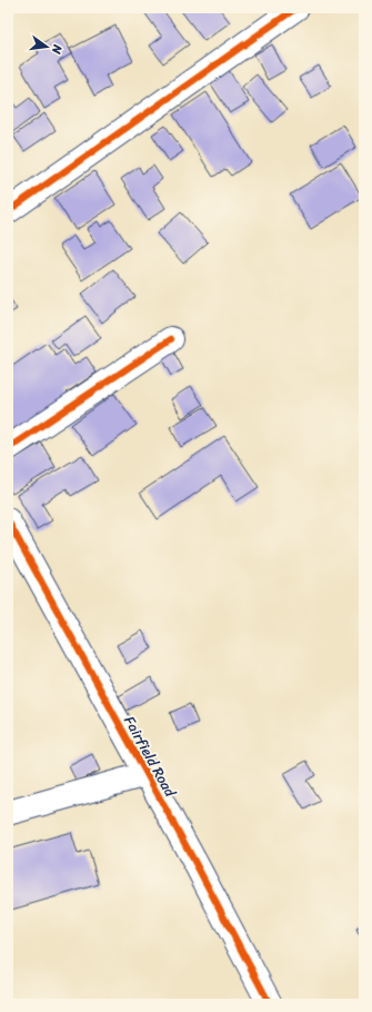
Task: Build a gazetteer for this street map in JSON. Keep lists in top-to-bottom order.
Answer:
{
  "streets": {
    "street": ["Fairfield Road"]
  },
  "north": "right"
}
